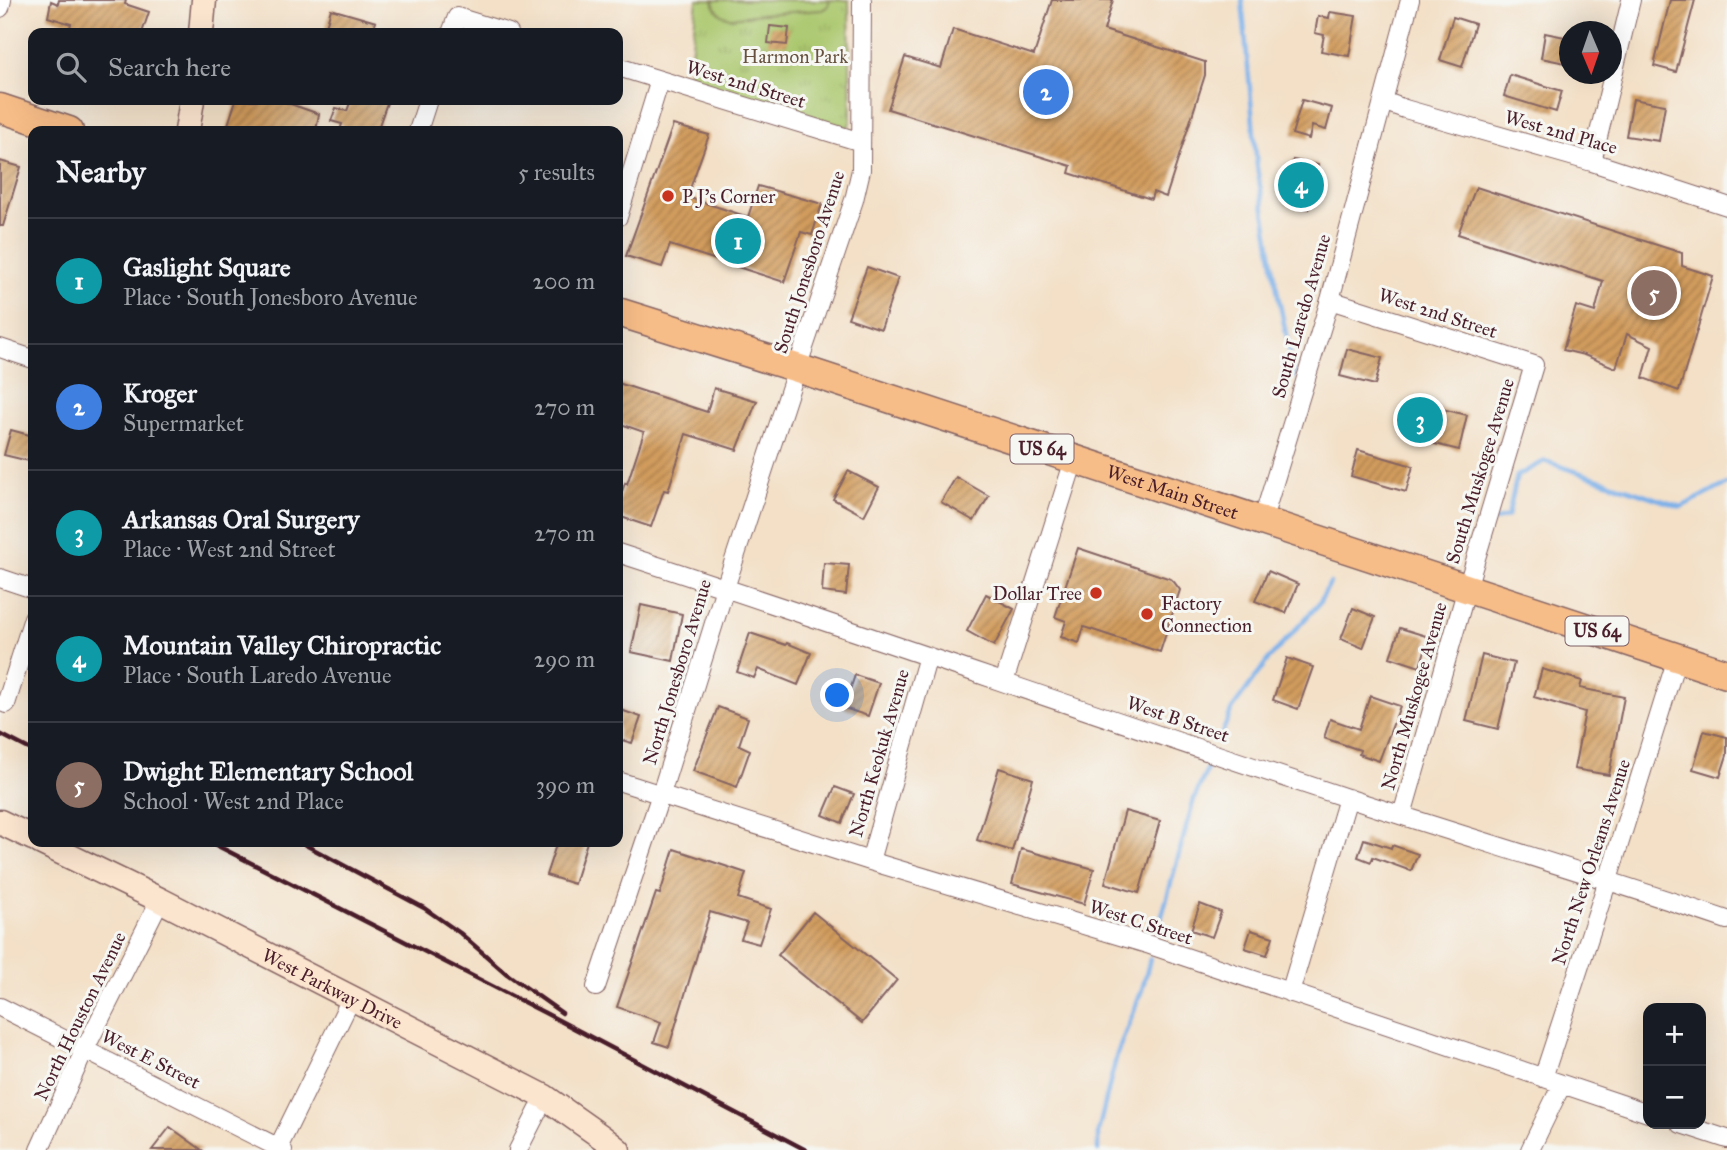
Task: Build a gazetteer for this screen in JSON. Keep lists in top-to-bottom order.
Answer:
{
  "streets": {
    "main road": ["US 64", "West Main Street", "West Parkway Drive"],
    "street": [
      "West 2nd Street",
      "West 2nd Place",
      "South Jonesboro Avenue",
      "South Laredo Avenue",
      "South Muskogee Avenue",
      "North Jonesboro Avenue",
      "North Muskogee Avenue",
      "West B Street",
      "North Keokuk Avenue",
      "North New Orleans Avenue",
      "West C Street",
      "North Houston Avenue",
      "West E Street"
    ]
  },
  "crossings": [
    ["West 2nd Street", "South Jonesboro Avenue"],
    ["West 2nd Street", "South Laredo Avenue"],
    ["West 2nd Street", "South Muskogee Avenue"],
    ["West 2nd Place", "South Laredo Avenue"],
    ["South Jonesboro Avenue", "West Main Street"],
    ["South Jonesboro Avenue", "North Jonesboro Avenue"],
    ["South Laredo Avenue", "West Main Street"],
    ["South Muskogee Avenue", "West Main Street"],
    ["South Muskogee Avenue", "North Muskogee Avenue"],
    ["West Main Street", "North Jonesboro Avenue"],
    ["West Main Street", "North Muskogee Avenue"],
    ["West Main Street", "North New Orleans Avenue"],
    ["North Jonesboro Avenue", "West B Street"],
    ["North Jonesboro Avenue", "West C Street"],
    ["North Muskogee Avenue", "West B Street"],
    ["West B Street", "North Keokuk Avenue"],
    ["West B Street", "North New Orleans Avenue"],
    ["North Keokuk Avenue", "West C Street"],
    ["North New Orleans Avenue", "West C Street"],
    ["West Parkway Drive", "North Houston Avenue"],
    ["North Houston Avenue", "West E Street"]
  ],
  "parks": ["Harmon Park"],
  "places": ["P J's Corner", "Dollar Tree", "Factory Connection"],
  "north": "bottom",
  "page": {
    "search": "Search here",
    "pins": [
      "2",
      "4",
      "1",
      "5",
      "3"
    ],
    "heading": ["Nearby", "5 results"],
    "list": [
      {
        "mark": "1",
        "name": "Gaslight Square",
        "note": "Place · South Jonesboro Avenue",
        "value": "200 m"
      },
      {
        "mark": "2",
        "name": "Kroger",
        "note": "Supermarket",
        "value": "270 m"
      },
      {
        "mark": "3",
        "name": "Arkansas Oral Surgery",
        "note": "Place · West 2nd Street",
        "value": "270 m"
      },
      {
        "mark": "4",
        "name": "Mountain Valley Chiropractic",
        "note": "Place · South Laredo Avenue",
        "value": "290 m"
      },
      {
        "mark": "5",
        "name": "Dwight Elementary School",
        "note": "School · West 2nd Place",
        "value": "390 m"
      }
    ],
    "map_buttons": ["+", "−"]
  }
}
